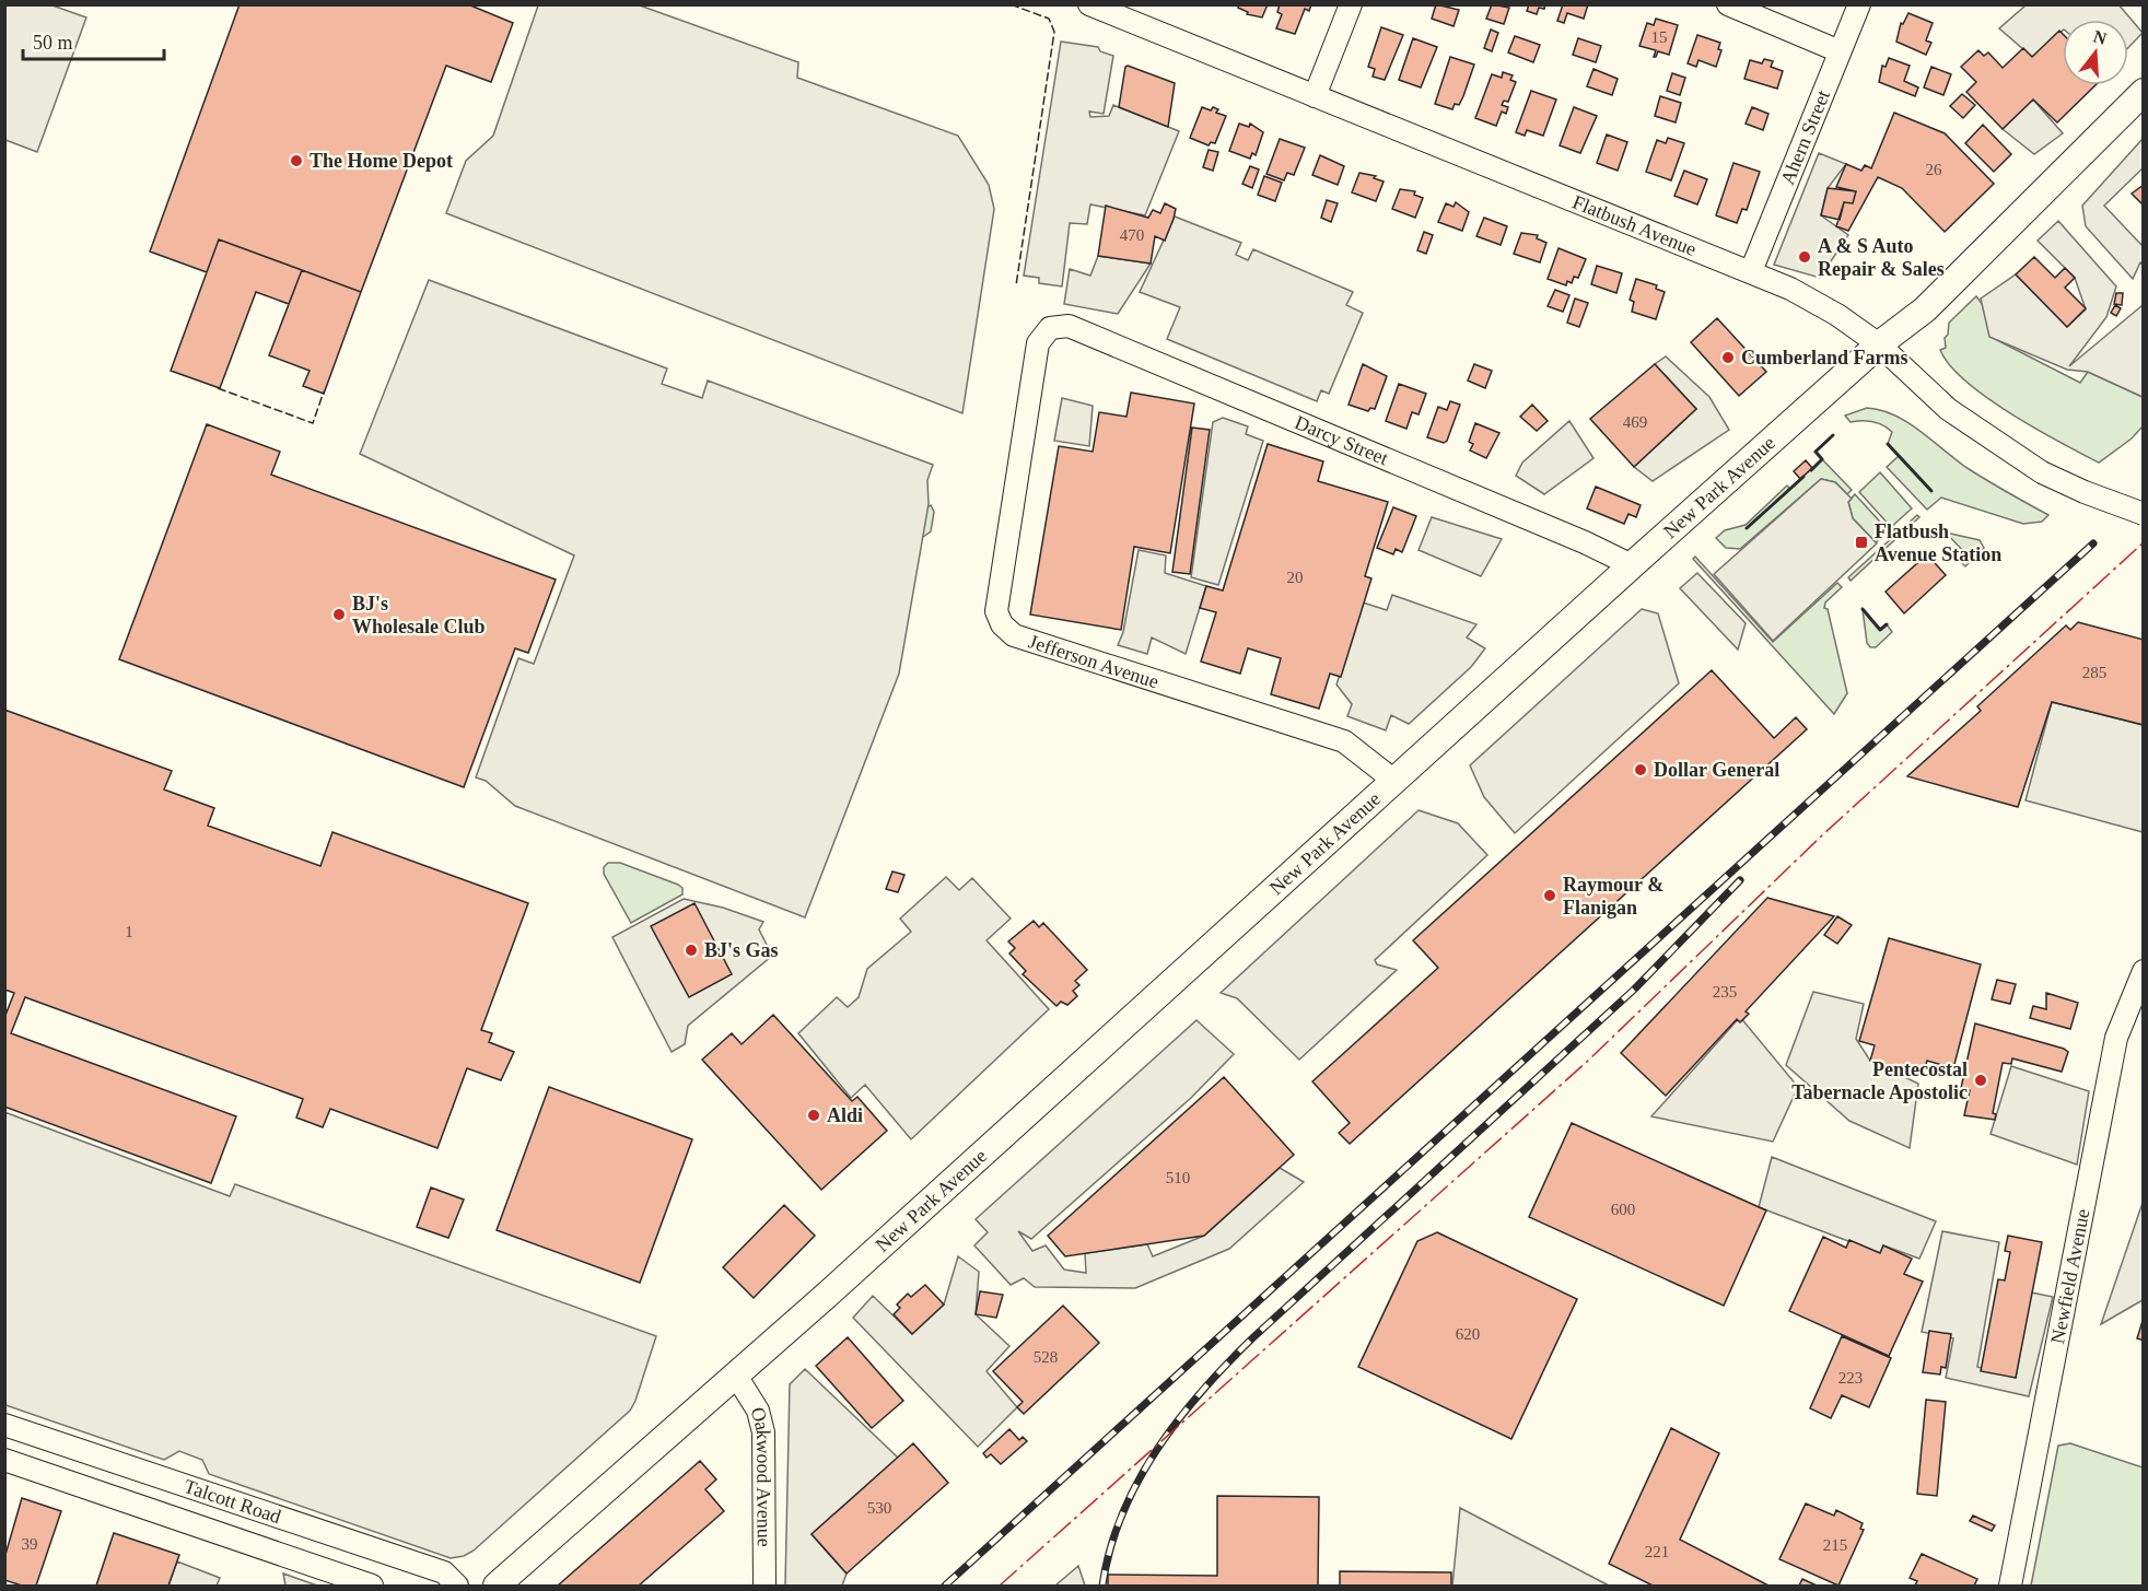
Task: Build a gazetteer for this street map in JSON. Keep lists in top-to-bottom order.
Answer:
{
  "streets": {
    "main road": ["New Park Avenue"],
    "street": [
      "Ahern Street",
      "Flatbush Avenue",
      "Darcy Street",
      "Jefferson Avenue",
      "Newfield Avenue",
      "Oakwood Avenue",
      "Talcott Road"
    ]
  },
  "crossings": [
    ["Ahern Street", "Flatbush Avenue"],
    ["Flatbush Avenue", "New Park Avenue"],
    ["Darcy Street", "New Park Avenue"],
    ["Darcy Street", "Jefferson Avenue"],
    ["New Park Avenue", "Jefferson Avenue"],
    ["New Park Avenue", "Oakwood Avenue"]
  ],
  "places": {
    "other": [
      "The Home Depot",
      "A & S Auto Repair & Sales",
      "Cumberland Farms",
      "BJ's Wholesale Club",
      "Dollar General",
      "Raymour & Flanigan",
      "BJ's Gas",
      "Pentecostal Tabernacle Apostolic",
      "Aldi"
    ],
    "transit": ["Flatbush Avenue Station"]
  },
  "house_numbers": [
    "15",
    "26",
    "470",
    "469",
    "20",
    "285",
    "1",
    "235",
    "510",
    "600",
    "620",
    "528",
    "223",
    "530",
    "39",
    "215",
    "221"
  ],
  "scale_bar": "50 m",
  "north": "top"
}
